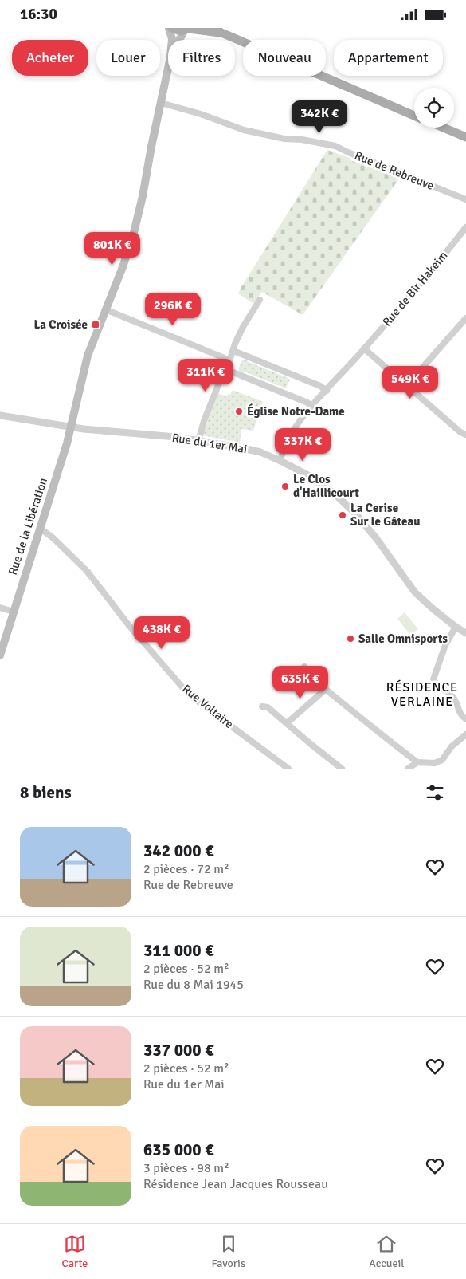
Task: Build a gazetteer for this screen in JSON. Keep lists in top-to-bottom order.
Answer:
{
  "streets": {
    "main road": ["Rue de la Libération"],
    "street": [
      "Rue de Rebreuve",
      "Rue de Bir Hakeim",
      "Rue du 1er Mai",
      "Rue Voltaire"
    ]
  },
  "crossings": [
    ["Rue de Rebreuve", "Rue de la Libération"],
    ["Rue de Bir Hakeim", "Rue du 1er Mai"],
    ["Rue du 1er Mai", "Rue de la Libération"],
    ["Rue de la Libération", "Rue Voltaire"]
  ],
  "districts": ["RÉSIDENCE VERLAINE"],
  "places": {
    "transit": ["La Croisée"],
    "other": [
      "Église Notre-Dame",
      "Le Clos d'Haillicourt",
      "La Cerise Sur le Gâteau",
      "Salle Omnisports"
    ]
  },
  "page": {
    "status": "16:30",
    "chip": [
      "Acheter",
      "Louer",
      "Filtres",
      "Nouveau",
      "Appartement"
    ],
    "price": [
      "342K €",
      "801K €",
      "296K €",
      "311K €",
      "549K €",
      "337K €",
      "438K €",
      "635K €"
    ],
    "heading": "8 biens",
    "list": [
      {
        "name": "342 000 €",
        "note": "2 pièces · 72 m² · Rue de Rebreuve"
      },
      {
        "name": "311 000 €",
        "note": "2 pièces · 52 m² · Rue du 8 Mai 1945"
      },
      {
        "name": "337 000 €",
        "note": "2 pièces · 52 m² · Rue du 1er Mai"
      },
      {
        "name": "635 000 €",
        "note": "3 pièces · 98 m² · Résidence Jean Jacques Rousseau"
      }
    ],
    "tabs": ["Carte", "Favoris", "Accueil"]
  }
}
